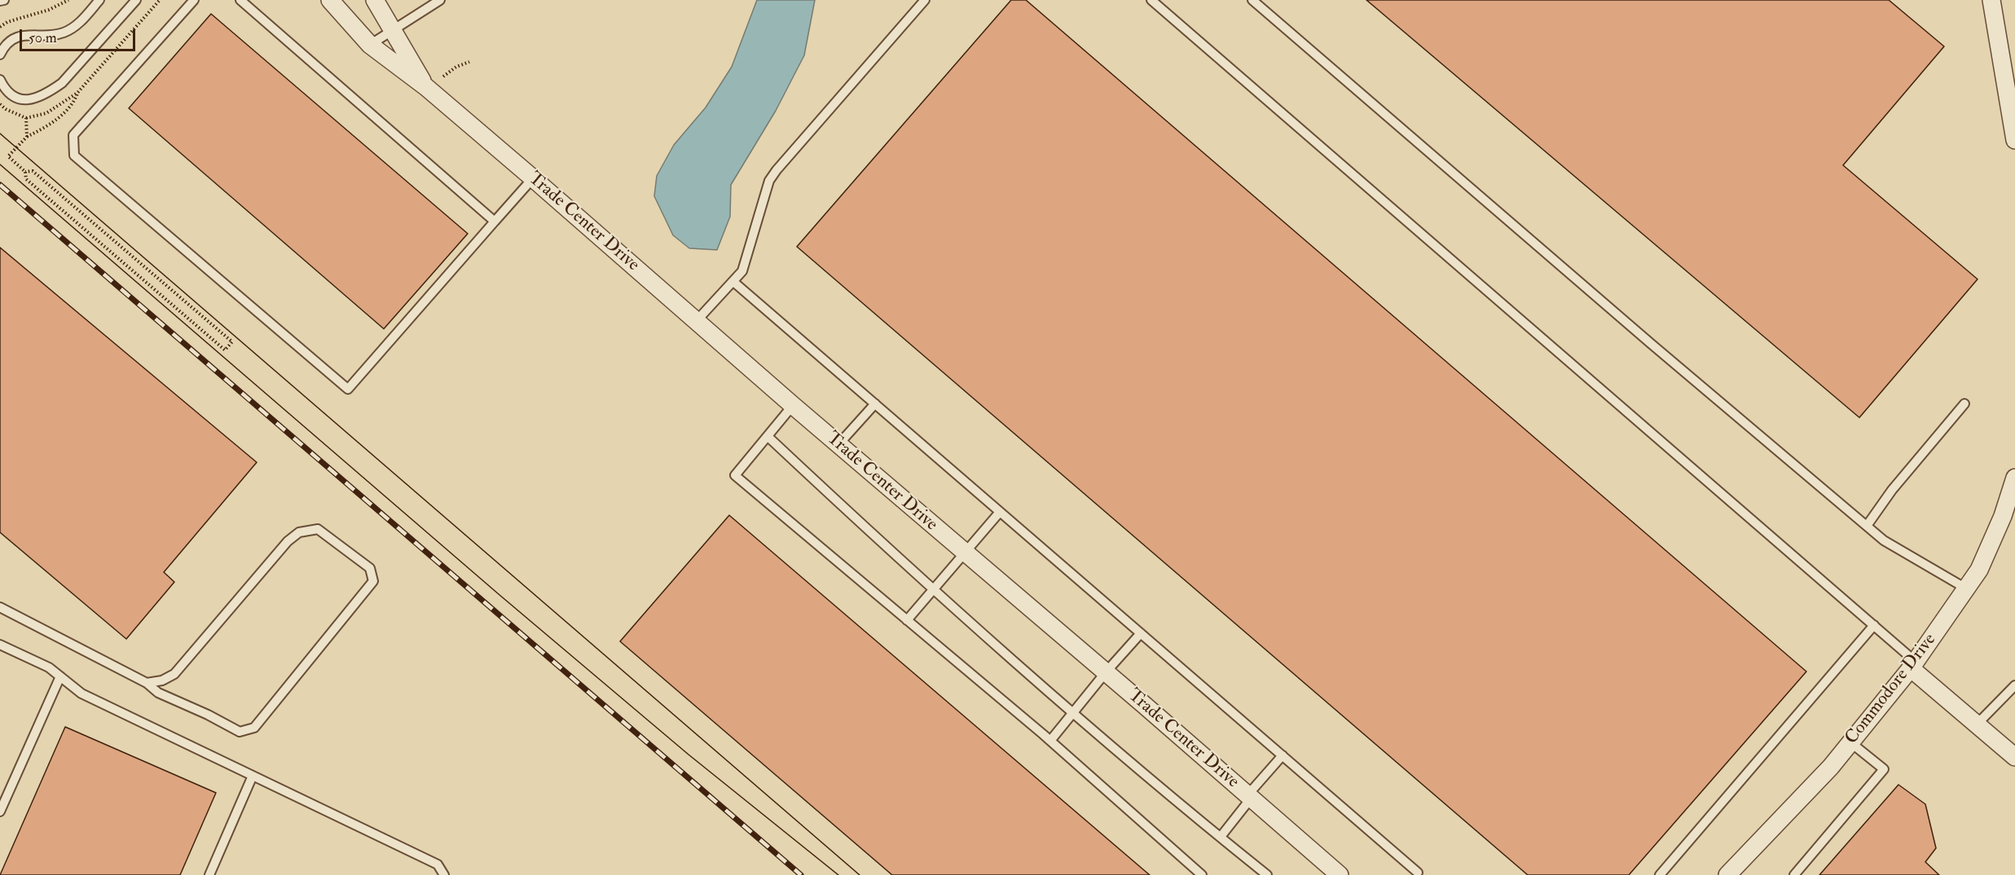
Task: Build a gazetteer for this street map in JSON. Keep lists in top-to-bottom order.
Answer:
{
  "streets": {
    "street": ["Trade Center Drive", "Commodore Drive"]
  },
  "scale_bar": "50 m"
}
